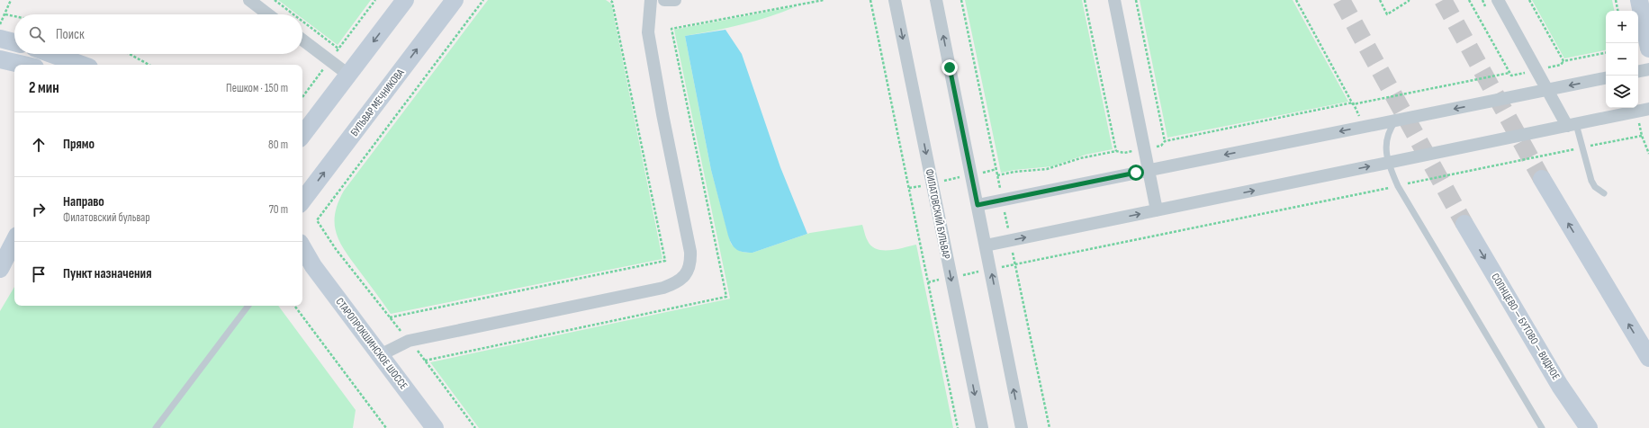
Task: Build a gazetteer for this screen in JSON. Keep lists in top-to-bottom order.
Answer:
{
  "streets": {
    "street": [
      "БУЛЬВАР МЕЧНИКОВА",
      "ФИЛАТОВСКИЙ БУЛЬВАР",
      "СОЛНЦЕВО — БУТОВО — ВИДНОЕ",
      "СТАРОПРОКШИНСКОЕ ШОССЕ"
    ]
  },
  "page": {
    "map_buttons": ["+", "−"],
    "search": "Поиск",
    "heading": ["2 мин", "Пешком · 150 m"],
    "list": [
      ["Прямо", "80 m"],
      ["Направо", "Филатовский бульвар", "70 m"],
      "Пункт назначения"
    ]
  }
}
